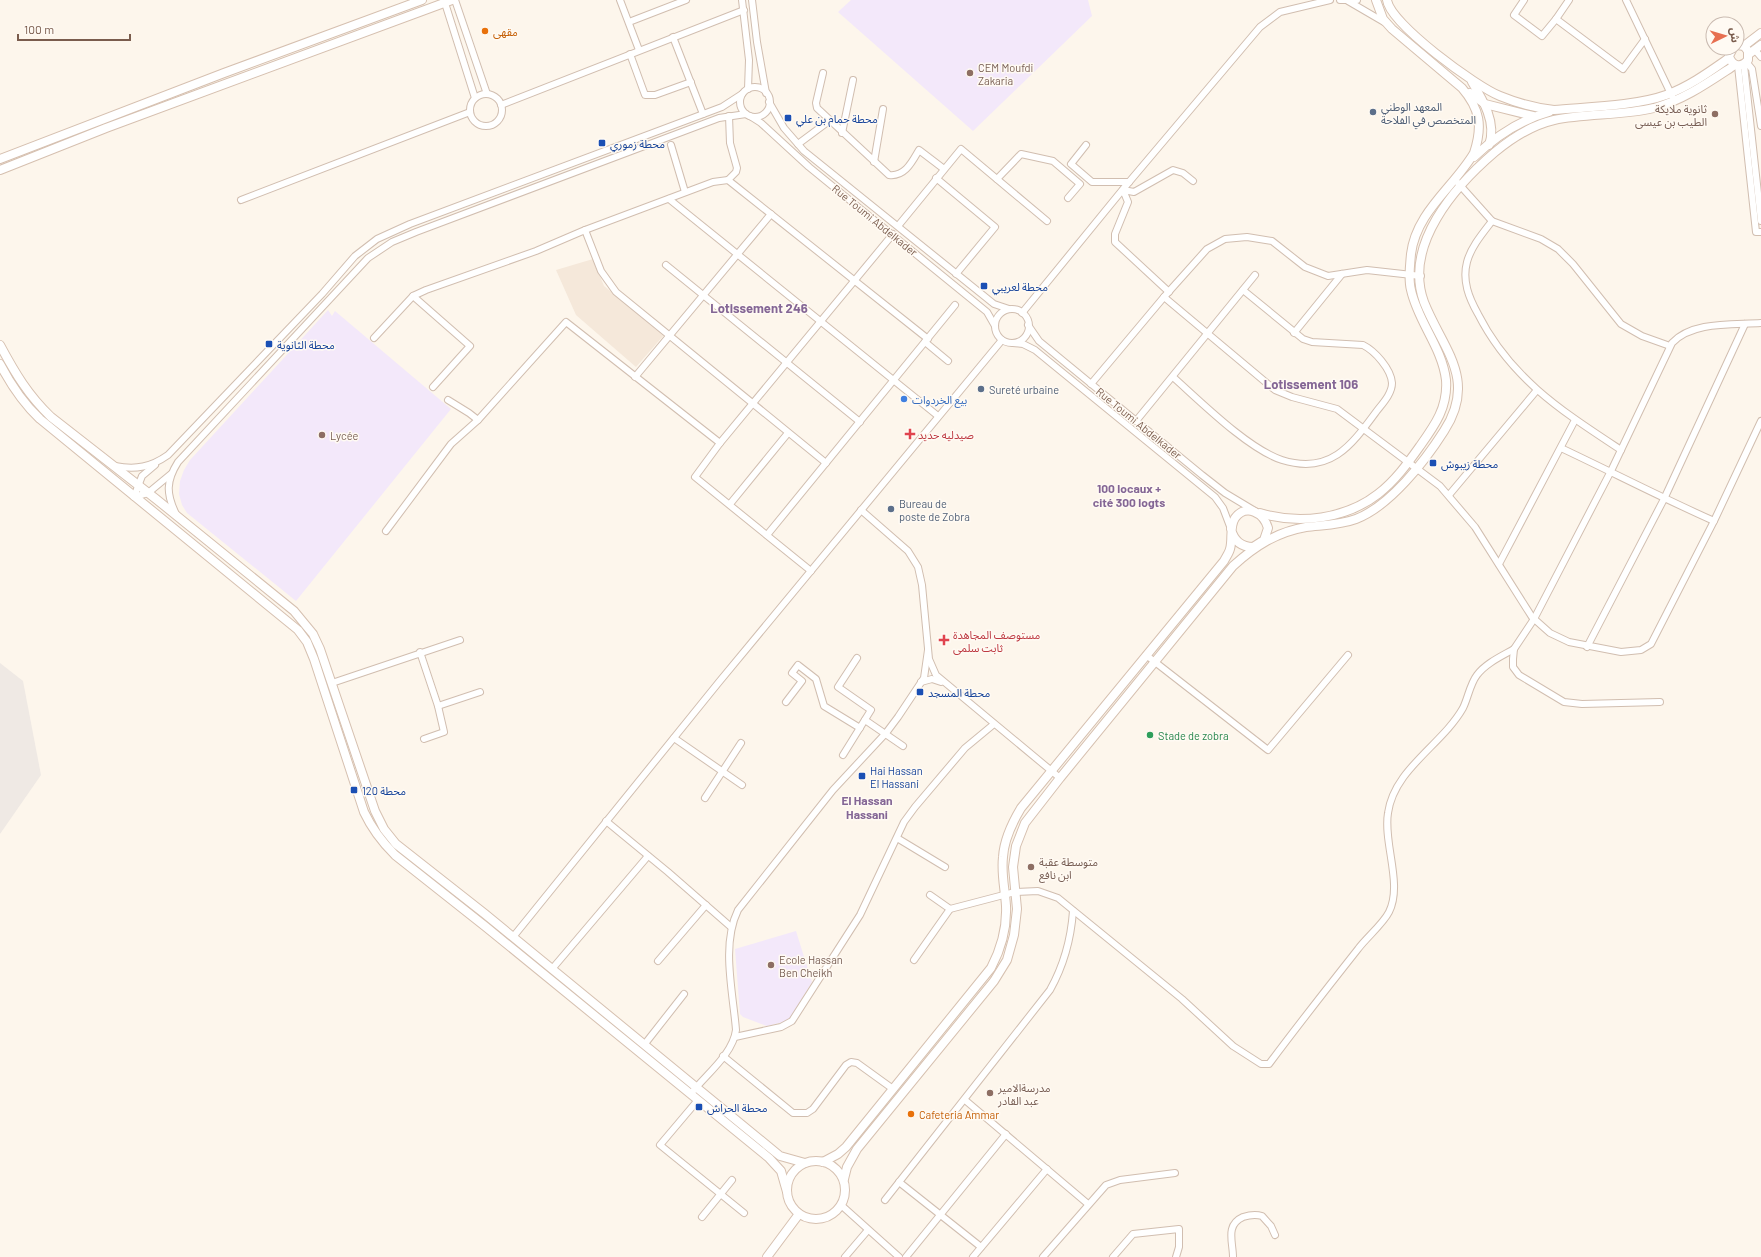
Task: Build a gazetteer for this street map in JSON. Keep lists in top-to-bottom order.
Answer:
{
  "streets": {
    "street": ["Rue Toumi Abdelkader"]
  },
  "districts": [
    "Lotissement 246",
    "Lotissement 106",
    "100 locaux + cité 300 logts",
    "El Hassan Hassani"
  ],
  "places": {
    "other": [
      "مقهى",
      "CEM Moufdi Zakaria",
      "المعهد الوطني المتخصص في الفلاحة",
      "ثانوية ملايكة الطيب بن عيسى",
      "Sureté urbaine",
      "بيع الخردوات",
      "Lycée",
      "Bureau de poste de Zobra",
      "Stade de zobra",
      "متوسطة عقبة ابن نافع",
      "Ecole Hassan Ben Cheikh",
      "مدرسةالامير عبد القادر",
      "Cafeteria Ammar"
    ],
    "transit": [
      "محطة حمام بن علي",
      "محطة زموري",
      "محطة لعريبي",
      "محطة الثانوية",
      "محطة زيبوش",
      "محطة المسجد",
      "Hai Hassan El Hassani",
      "محطة 120",
      "محطة الحراش"
    ],
    "health": ["صيدليه حديد", "مستوصف المجاهدة ثابت سلمى"]
  },
  "scale_bar": "100 m",
  "north": "right"
}
